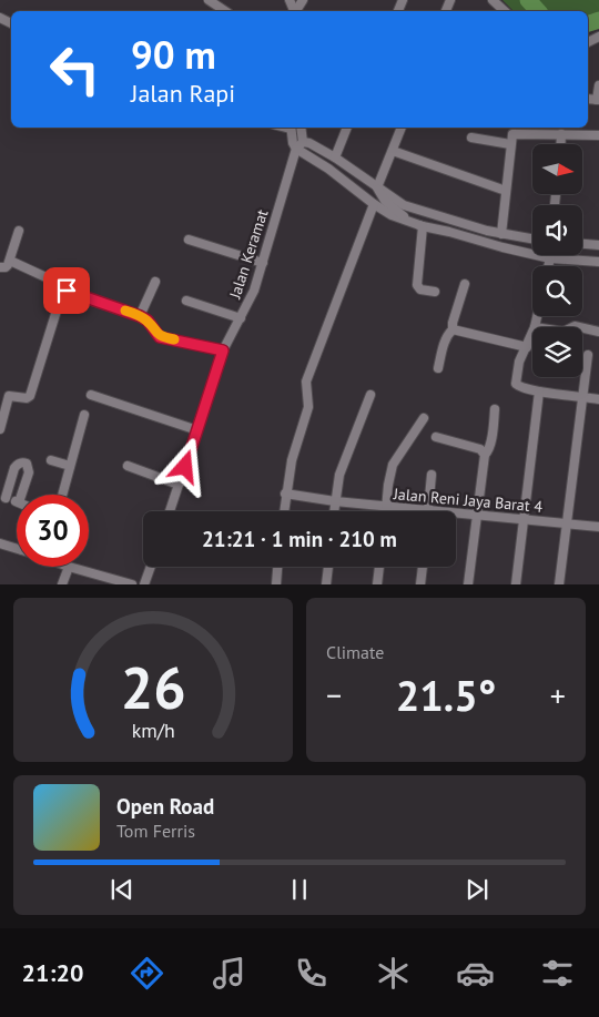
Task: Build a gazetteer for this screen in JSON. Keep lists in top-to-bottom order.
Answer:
{
  "streets": {
    "street": ["Jalan Keramat", "Jalan Reni Jaya Barat 4"]
  },
  "north": "right",
  "page": {
    "turn": ["90 m", "Jalan Rapi"],
    "limit": "30",
    "trip": "21:21 · 1 min · 210 m",
    "tile": "Climate",
    "heat": ["−", "21.5°", "+"],
    "song": ["Open Road", "Tom Ferris"],
    "tabs": "21:20",
    "gauge": ["26", "km/h"]
  }
}
